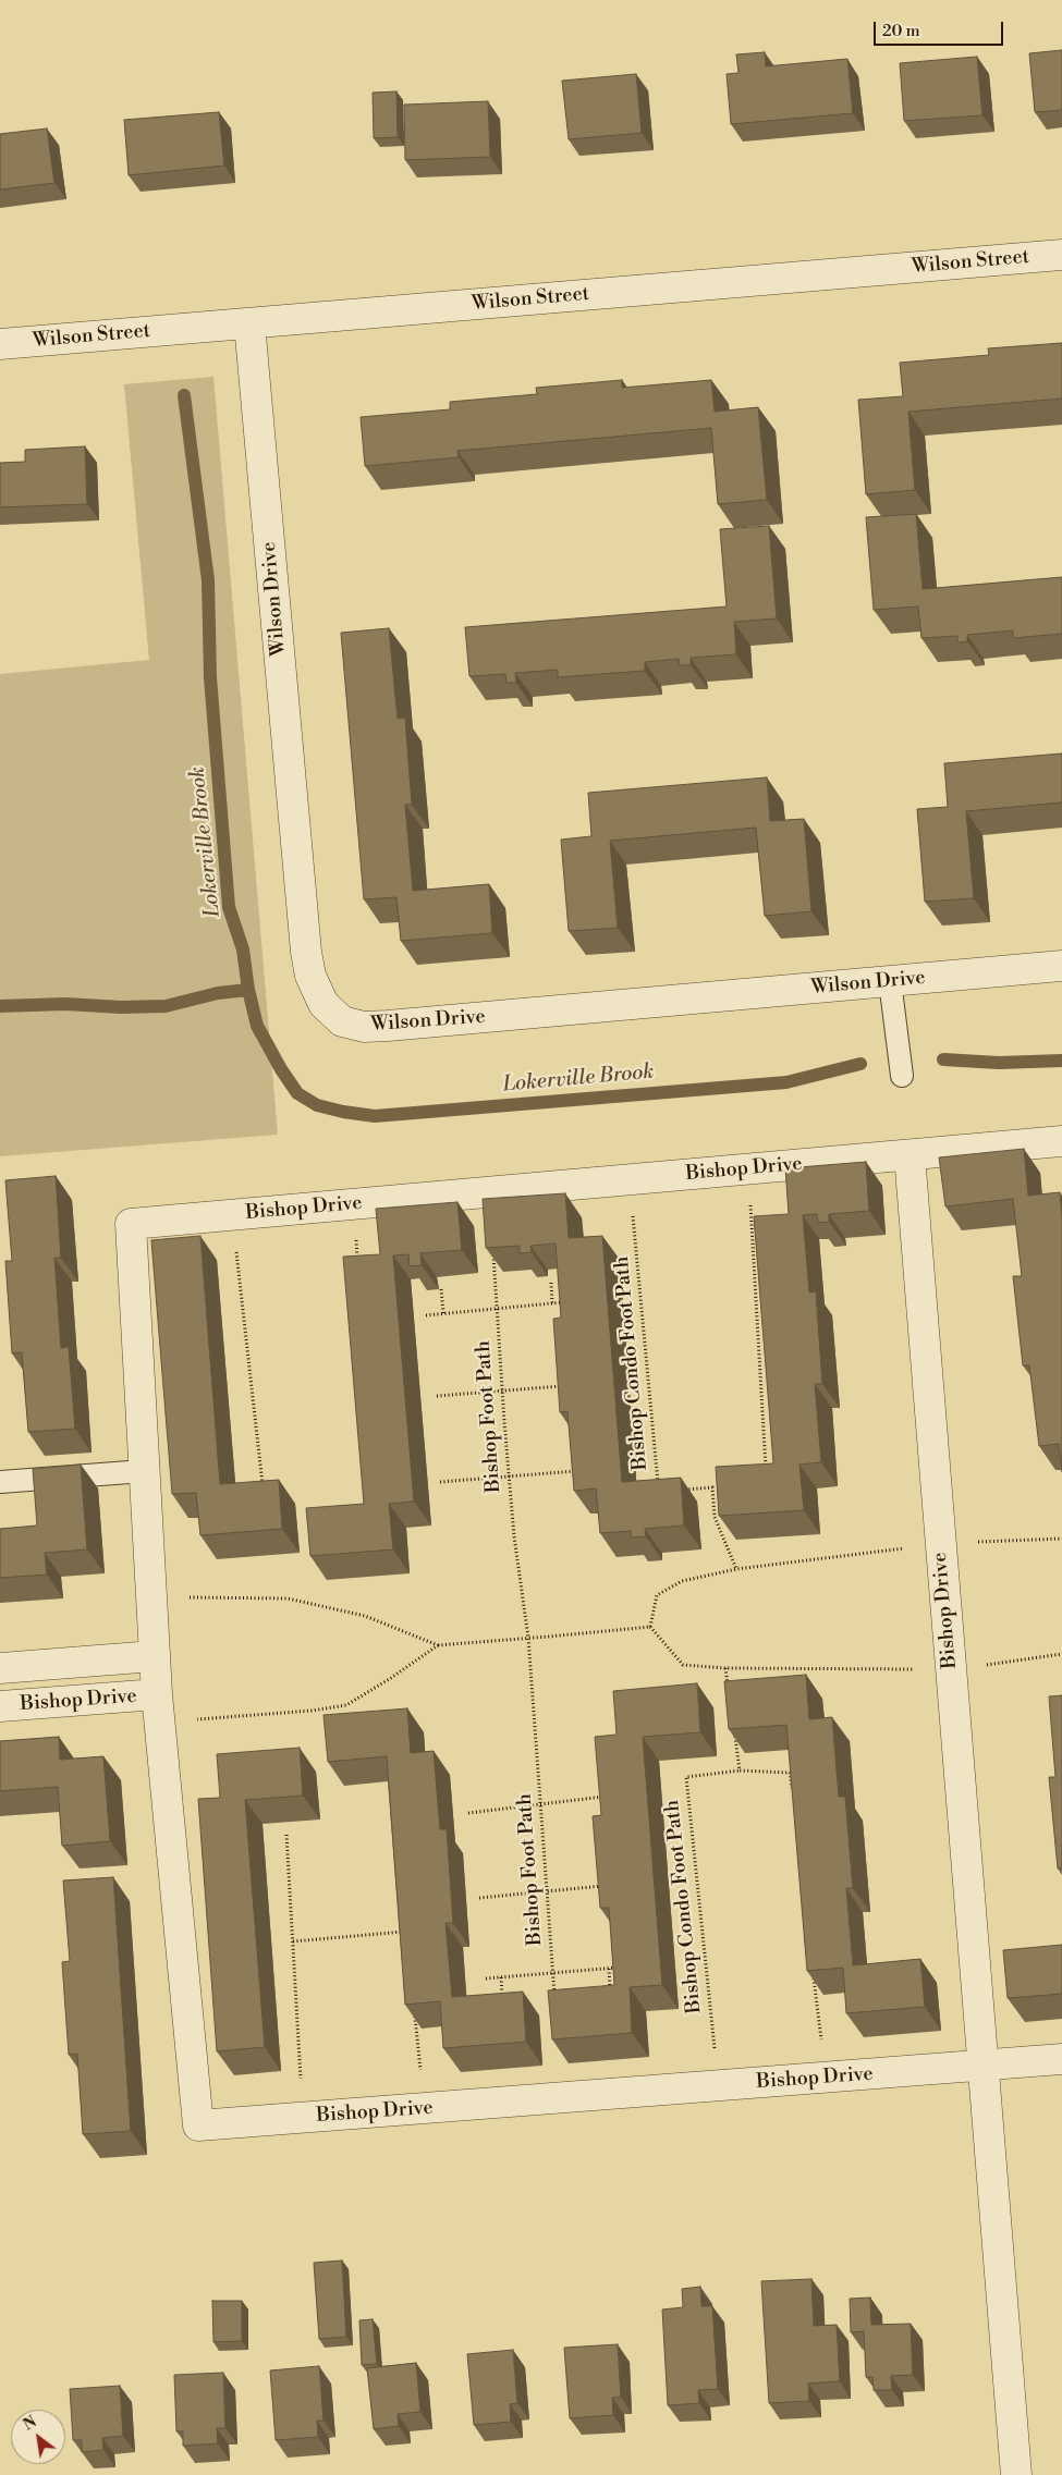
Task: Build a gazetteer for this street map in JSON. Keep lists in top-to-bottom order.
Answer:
{
  "streets": {
    "street": ["Wilson Street", "Wilson Drive", "Bishop Drive"],
    "path": ["Bishop Condo Foot Path", "Bishop Foot Path"]
  },
  "crossings": [
    ["Wilson Street", "Wilson Drive"],
    ["Bishop Drive", "Bishop Condo Foot Path"]
  ],
  "water": ["Lokerville Brook"],
  "scale_bar": "20 m",
  "north": "top left"
}
